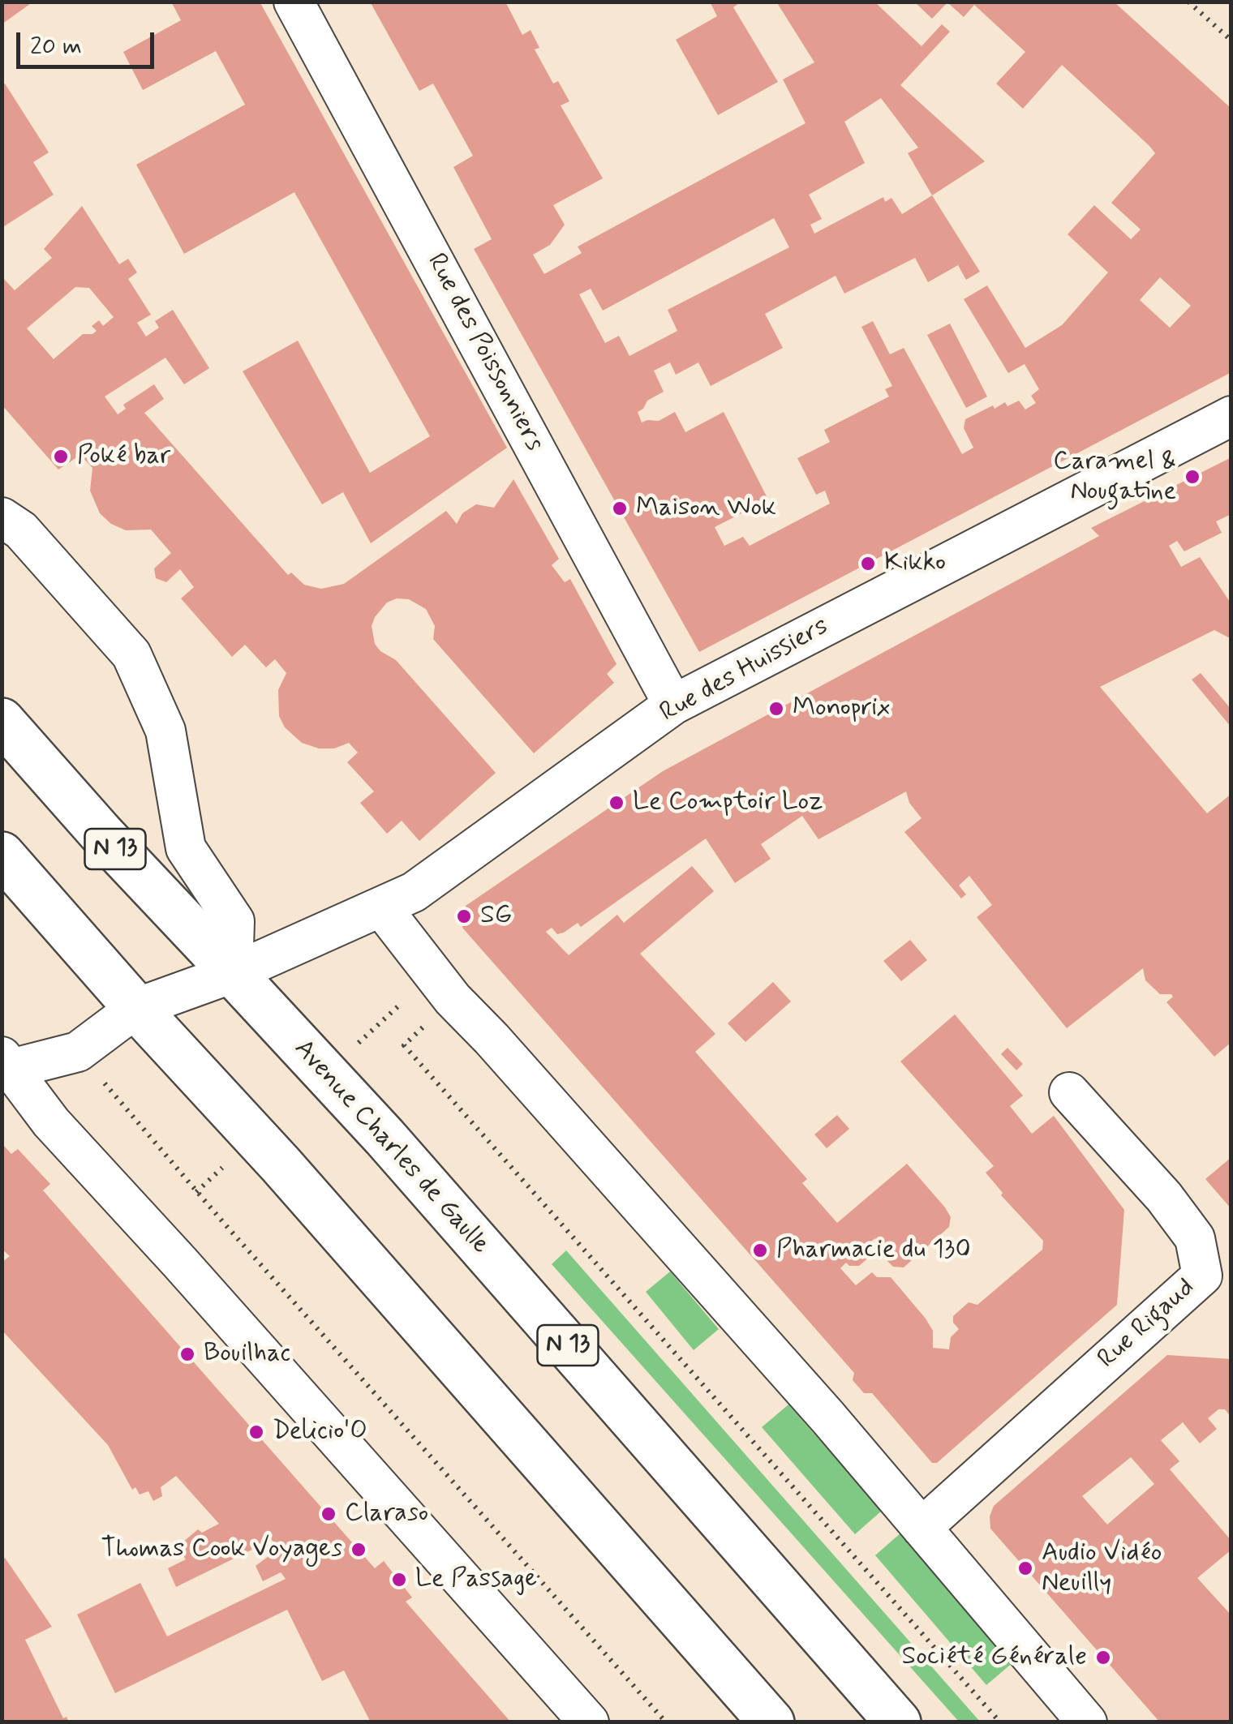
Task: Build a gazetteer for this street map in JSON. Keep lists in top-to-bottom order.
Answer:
{
  "streets": {
    "main road": ["N 13", "Avenue Charles de Gaulle"],
    "street": ["Rue des Poissonniers", "Rue des Huissiers", "Rue Rigaud"]
  },
  "crossings": [
    ["Rue des Poissonniers", "Rue des Huissiers"],
    ["Rue des Huissiers", "N 13"],
    ["Rue des Huissiers", "Avenue Charles de Gaulle"],
    ["N 13", "Avenue Charles de Gaulle"]
  ],
  "places": [
    "Poké bar",
    "Caramel & Nougatine",
    "Maison Wok",
    "Kikko",
    "Monoprix",
    "Le Comptoir Loz",
    "SG",
    "Pharmacie du 130",
    "Bouilhac",
    "Delicio'O",
    "Claraso",
    "Thomas Cook Voyages",
    "Audio Vidéo Neuilly",
    "Le Passage",
    "Société Générale"
  ],
  "scale_bar": "20 m"
}
